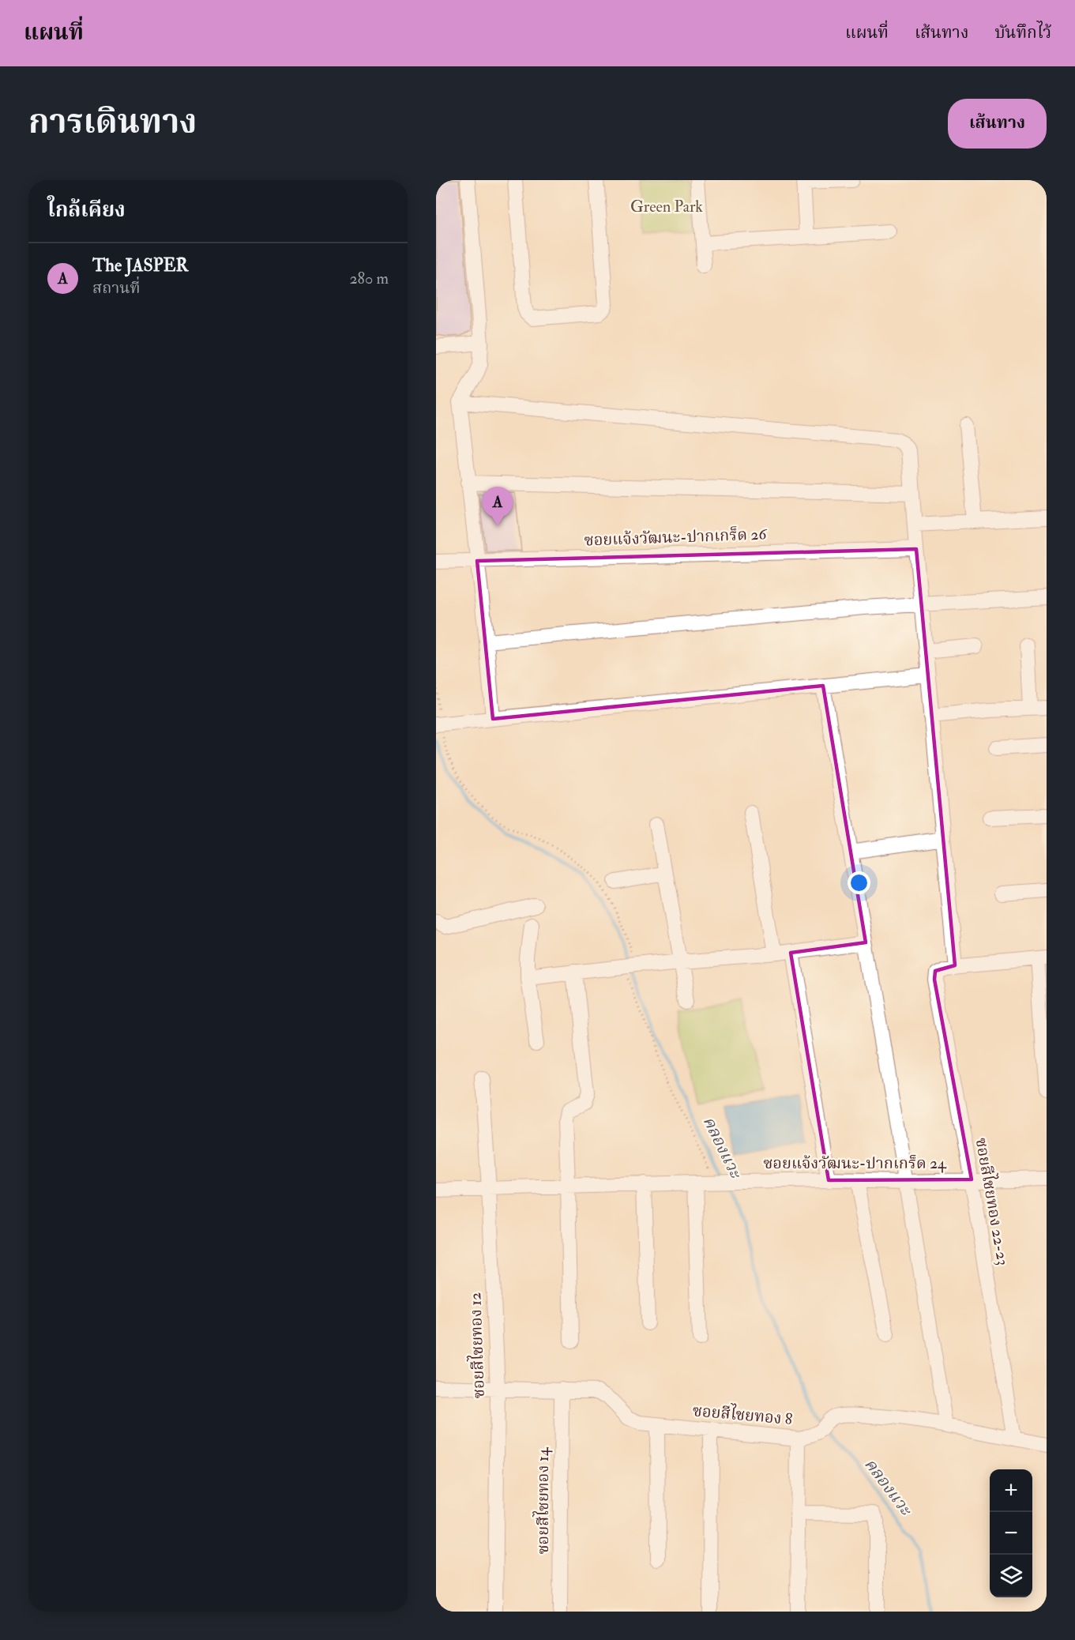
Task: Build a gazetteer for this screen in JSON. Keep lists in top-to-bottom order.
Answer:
{
  "streets": {
    "street": [
      "ซอยแจ้งวัฒนะ-ปากเกร็ด 26",
      "ซอยแจ้งวัฒนะ-ปากเกร็ด 24",
      "ซอยสีไชยทอง 22-23",
      "ซอยสีไชยทอง 12",
      "ซอยสีไชยทอง 8",
      "ซอยสีไชยทอง 14"
    ]
  },
  "crossings": [
    ["ซอยแจ้งวัฒนะ-ปากเกร็ด 24", "ซอยสีไชยทอง 22-23"],
    ["ซอยแจ้งวัฒนะ-ปากเกร็ด 24", "ซอยสีไชยทอง 12"],
    ["ซอยสีไชยทอง 22-23", "ซอยสีไชยทอง 8"],
    ["ซอยสีไชยทอง 12", "ซอยสีไชยทอง 8"],
    ["ซอยสีไชยทอง 8", "ซอยสีไชยทอง 14"]
  ],
  "water": ["คลองแวะ"],
  "parks": ["Green Park"],
  "page": {
    "header": "แผนที่",
    "nav": ["แผนที่", "เส้นทาง", "บันทึกไว้"],
    "title": "การเดินทาง",
    "buttons": "เส้นทาง",
    "heading": "ใกล้เคียง",
    "list": [
      {
        "mark": "A",
        "name": "The JASPER",
        "note": "สถานที่",
        "value": "280 m"
      }
    ],
    "pins": "A",
    "map_buttons": ["+", "−"]
  }
}
